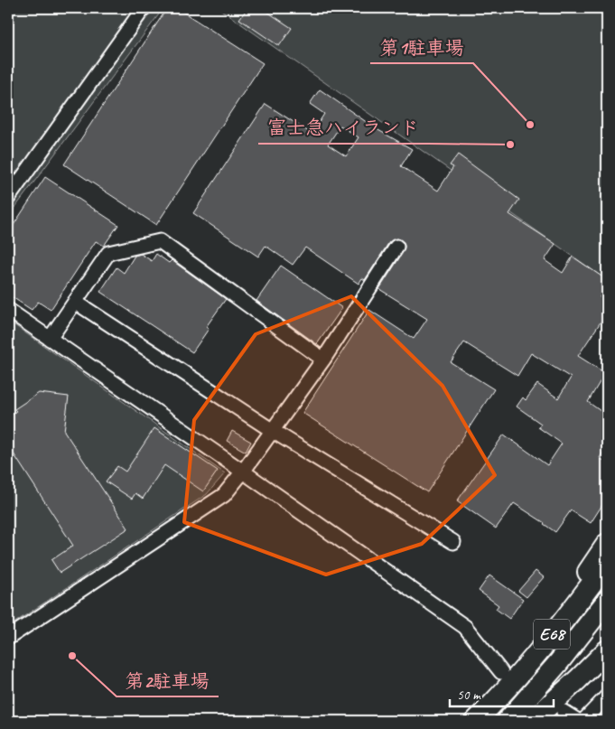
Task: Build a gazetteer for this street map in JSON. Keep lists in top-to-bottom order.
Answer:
{
  "streets": {
    "highway": ["E68"]
  },
  "places": ["第1駐車場", "富士急ハイランド", "第2駐車場"],
  "scale_bar": "50 m"
}
